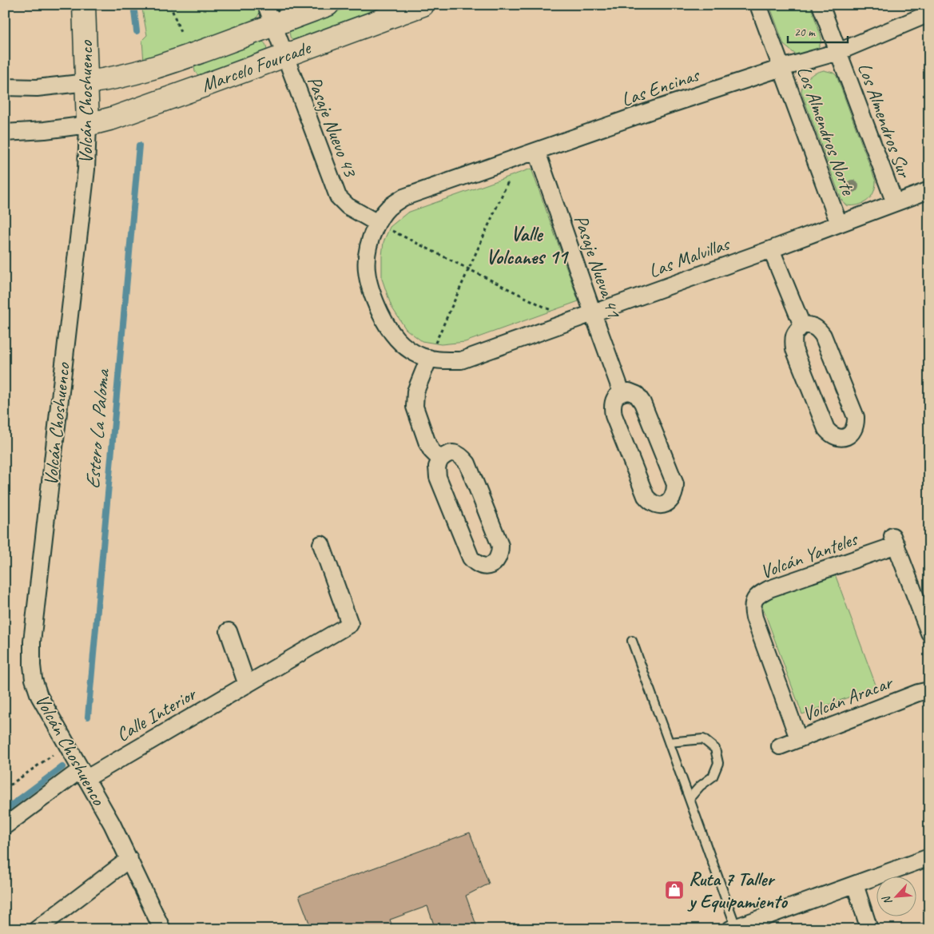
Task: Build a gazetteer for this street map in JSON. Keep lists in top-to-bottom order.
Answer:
{
  "streets": {
    "street": [
      "Marcelo Fourcade",
      "Las Encinas",
      "Volcán Choshuenco",
      "Los Almendros Sur",
      "Pasaje Nuevo 43",
      "Los Almendros Norte",
      "Las Malvillas",
      "Pasaje Nueva 41",
      "Volcán Yanteles",
      "Volcán Aracar",
      "Calle Interior"
    ]
  },
  "crossings": [
    ["Marcelo Fourcade", "Volcán Choshuenco"],
    ["Marcelo Fourcade", "Pasaje Nuevo 43"],
    ["Las Encinas", "Los Almendros Sur"],
    ["Las Encinas", "Pasaje Nuevo 43"],
    ["Las Encinas", "Los Almendros Norte"],
    ["Las Encinas", "Pasaje Nueva 41"],
    ["Volcán Choshuenco", "Calle Interior"],
    ["Los Almendros Sur", "Las Malvillas"],
    ["Los Almendros Norte", "Las Malvillas"],
    ["Las Malvillas", "Pasaje Nueva 41"],
    ["Volcán Yanteles", "Volcán Aracar"]
  ],
  "districts": ["Valle Volcanes 11"],
  "water": ["Estero La Paloma"],
  "places": {
    "shop": ["Ruta 7 Taller y Equipamiento"]
  },
  "scale_bar": "20 m",
  "north": "bottom left"
}
